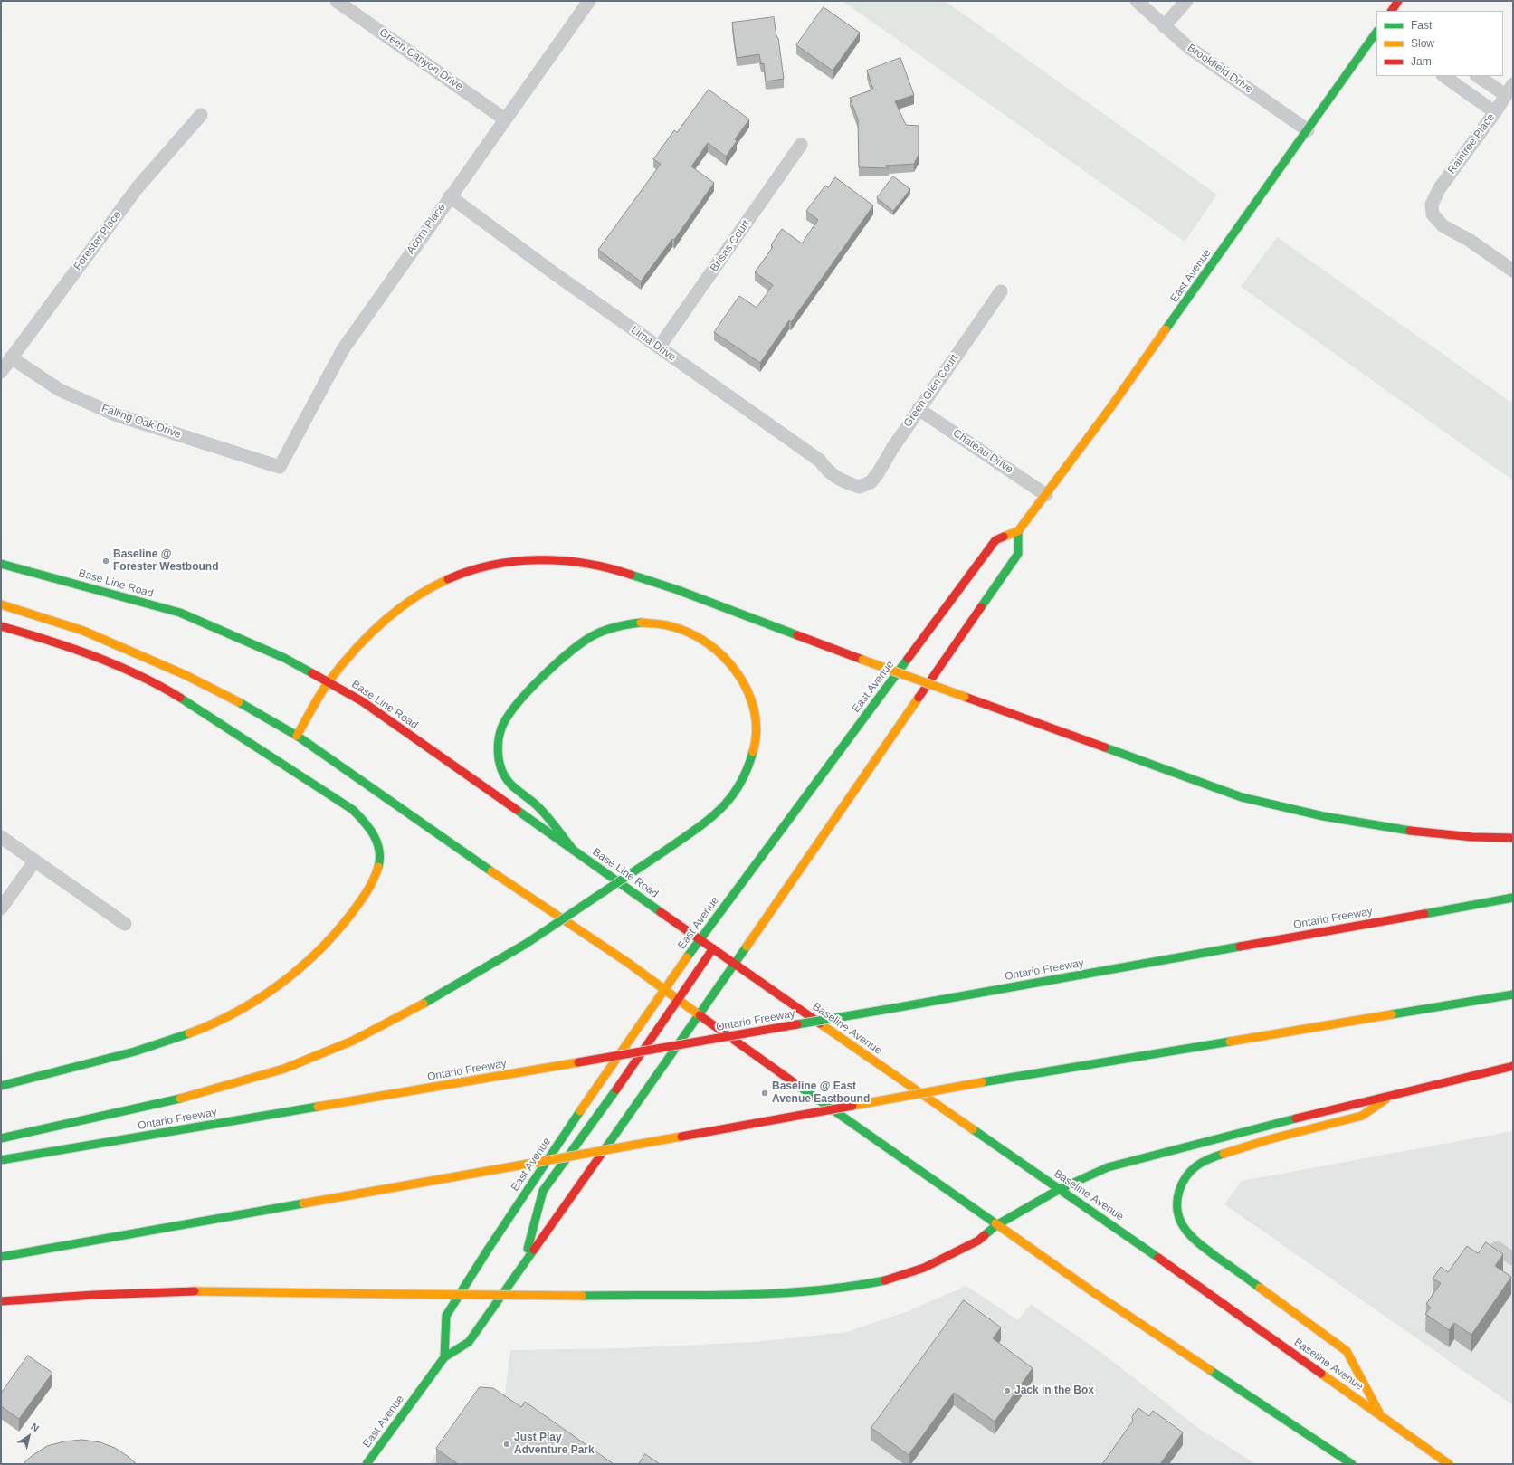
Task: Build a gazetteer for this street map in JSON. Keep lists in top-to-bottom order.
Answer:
{
  "streets": {
    "main road": [
      "East Avenue",
      "Base Line Road",
      "Ontario Freeway",
      "Baseline Avenue"
    ],
    "street": [
      "Green Canyon Drive",
      "Brookfield Drive",
      "Raintree Place",
      "Acorn Place",
      "Forester Place",
      "Brisas Court",
      "Lima Drive",
      "Green Glen Court",
      "Falling Oak Drive",
      "Chateau Drive"
    ]
  },
  "crossings": [
    ["Green Canyon Drive", "Acorn Place"],
    ["Brookfield Drive", "East Avenue"],
    ["Acorn Place", "Lima Drive"],
    ["Acorn Place", "Falling Oak Drive"],
    ["Forester Place", "Falling Oak Drive"],
    ["Brisas Court", "Lima Drive"],
    ["East Avenue", "Chateau Drive"],
    ["East Avenue", "Base Line Road"],
    ["East Avenue", "Baseline Avenue"],
    ["Lima Drive", "Green Glen Court"],
    ["Green Glen Court", "Chateau Drive"],
    ["Base Line Road", "Baseline Avenue"]
  ],
  "places": [
    "Baseline @ Forester Westbound",
    "Baseline @ East Avenue Eastbound",
    "Jack in the Box",
    "Just Play Adventure Park"
  ],
  "legend": ["Fast", "Slow", "Jam"],
  "north": "top right"
}
